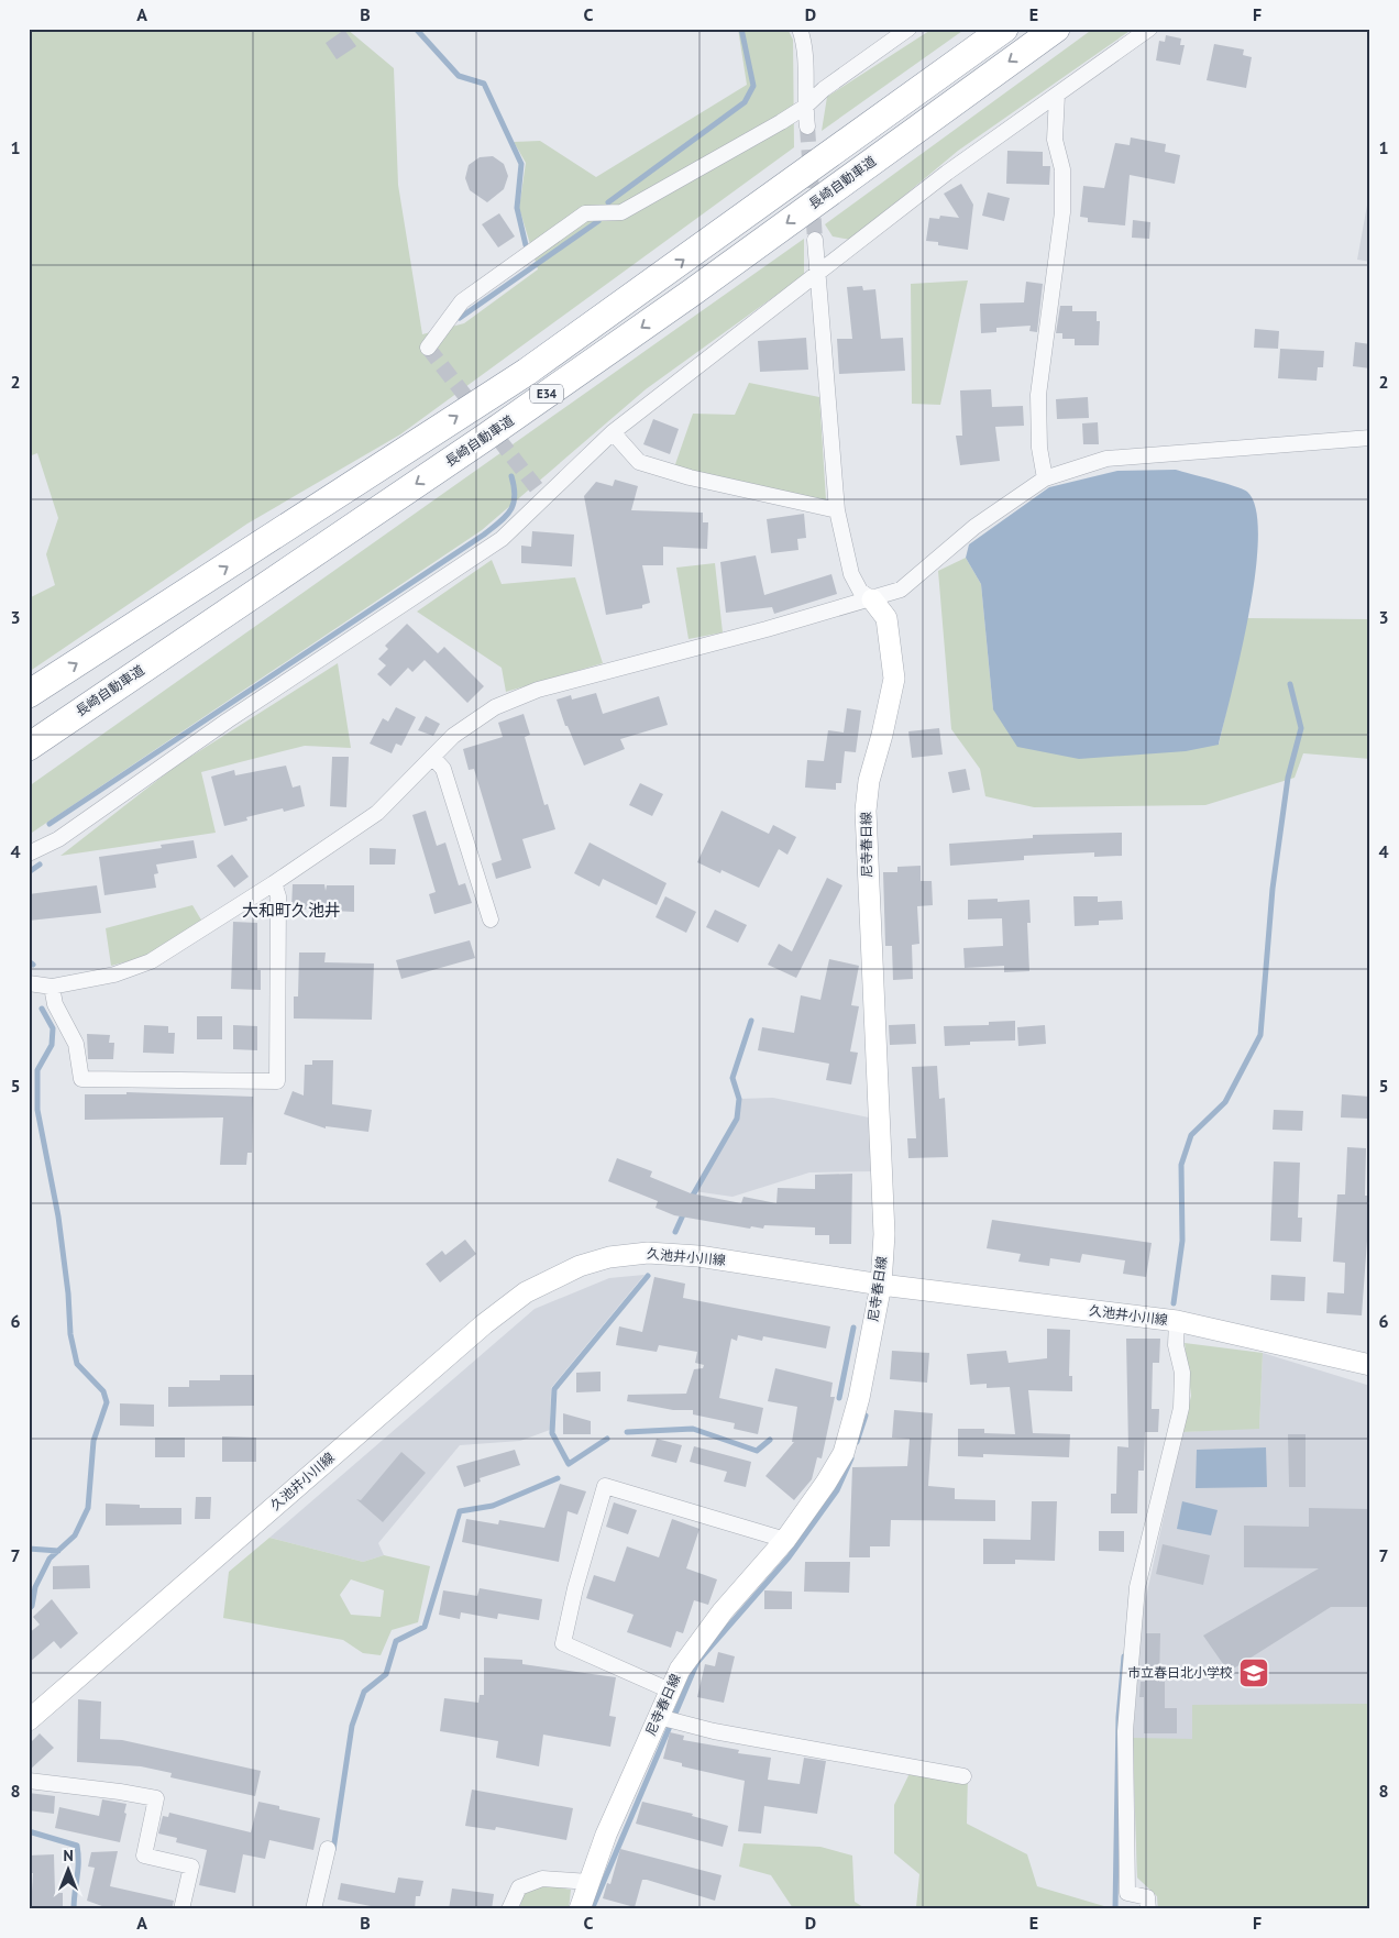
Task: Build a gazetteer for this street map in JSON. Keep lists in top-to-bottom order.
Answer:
{
  "streets": {
    "highway": ["長崎自動車道", "E34"],
    "street": ["尼寺春日線", "久池井小川線"]
  },
  "crossings": [
    ["尼寺春日線", "久池井小川線"]
  ],
  "districts": ["大和町久池井"],
  "places": {
    "school or university": ["市立春日北小学校"]
  },
  "north": "top",
  "grid": {
    "columns": [
      "A",
      "B",
      "C",
      "D",
      "E",
      "F"
    ],
    "rows": [
      "1",
      "2",
      "3",
      "4",
      "5",
      "6",
      "7",
      "8"
    ]
  }
}
